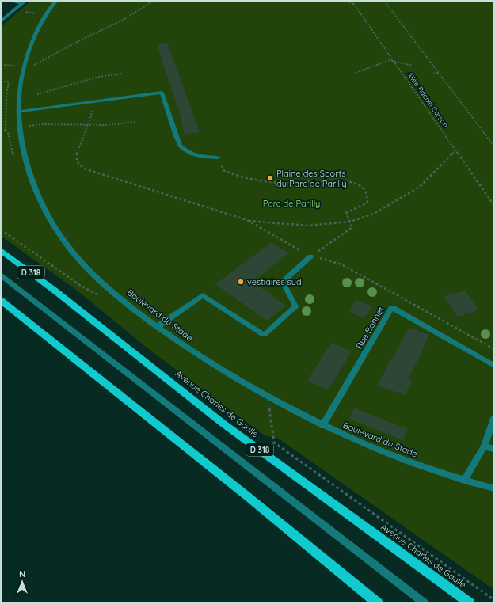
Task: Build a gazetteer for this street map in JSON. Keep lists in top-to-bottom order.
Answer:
{
  "streets": {
    "main road": ["D 318", "Avenue Charles de Gaulle"],
    "street": ["Boulevard du Stade", "Rue Bonnet"],
    "path": ["Allée Rachel Carson"]
  },
  "crossings": [
    ["Boulevard du Stade", "Rue Bonnet"]
  ],
  "parks": ["Parc de Parilly"],
  "places": ["Plaine des Sports du Parc de Parilly", "vestiaires sud"],
  "north": "top"
}
